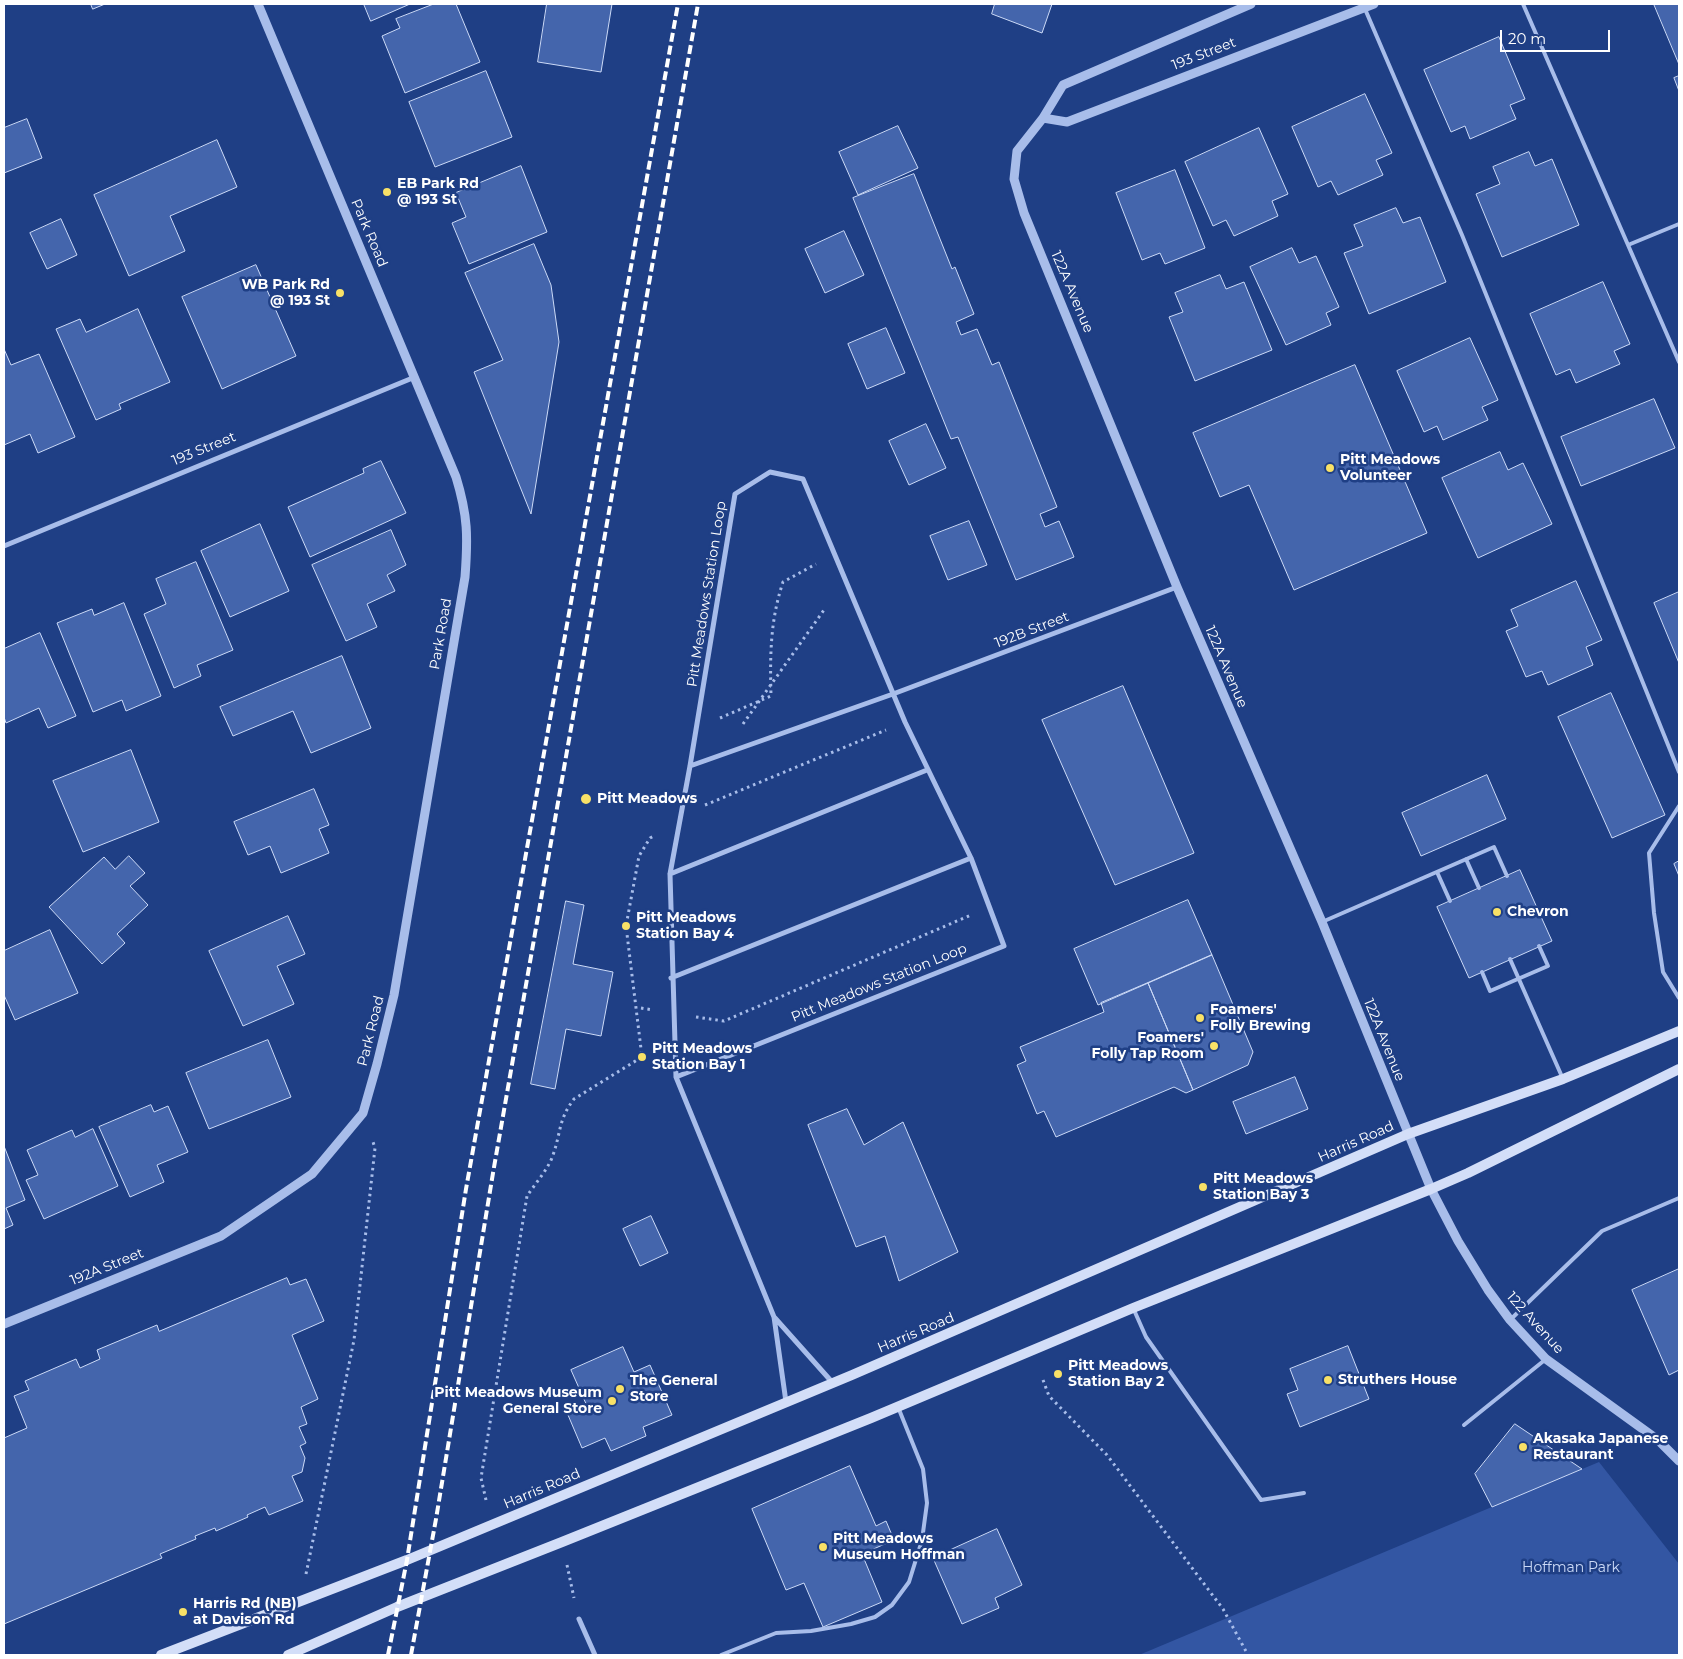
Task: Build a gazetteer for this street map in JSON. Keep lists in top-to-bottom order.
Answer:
{
  "streets": {
    "main road": ["Harris Road"],
    "street": [
      "193 Street",
      "Park Road",
      "122A Avenue",
      "Pitt Meadows Station Loop",
      "192B Street",
      "192A Street",
      "122 Avenue"
    ]
  },
  "crossings": [
    ["193 Street", "Park Road"],
    ["193 Street", "122A Avenue"],
    ["Park Road", "192A Street"],
    ["122A Avenue", "192B Street"],
    ["122A Avenue", "Harris Road"],
    ["122A Avenue", "122 Avenue"],
    ["Pitt Meadows Station Loop", "192B Street"]
  ],
  "parks": ["Hoffman Park"],
  "places": [
    "EB Park Rd @ 193 St",
    "WB Park Rd @ 193 St",
    "Pitt Meadows Volunteer",
    "Pitt Meadows",
    "Chevron",
    "Pitt Meadows Station Bay 4",
    "Foamers' Folly Brewing",
    "Foamers' Folly Tap Room",
    "Pitt Meadows Station Bay 1",
    "Pitt Meadows Station Bay 3",
    "Pitt Meadows Station Bay 2",
    "Struthers House",
    "The General Store",
    "Pitt Meadows Museum General Store",
    "Akasaka Japanese Restaurant",
    "Pitt Meadows Museum Hoffman",
    "Harris Rd (NB) at Davison Rd"
  ],
  "scale_bar": "20 m"
}
